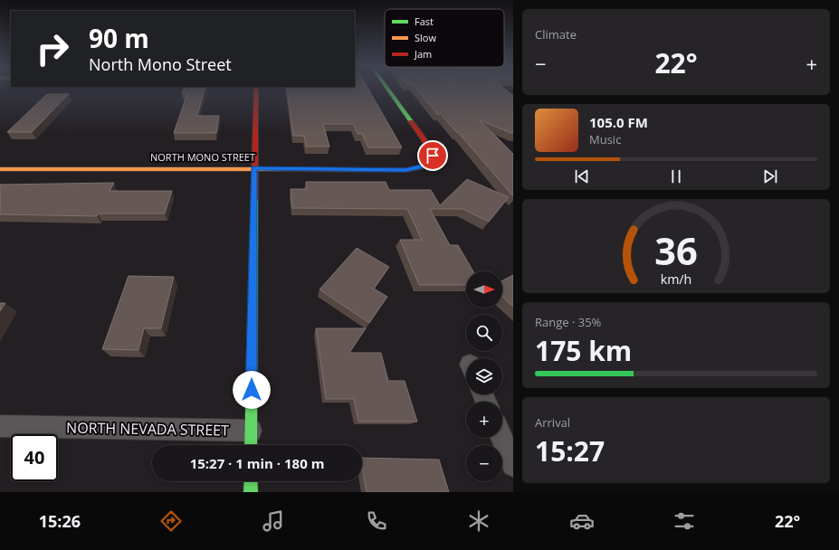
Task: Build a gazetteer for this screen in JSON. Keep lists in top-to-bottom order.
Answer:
{
  "streets": {
    "street": ["NORTH MONO STREET", "NORTH NEVADA STREET"]
  },
  "legend": ["Fast", "Slow", "Jam"],
  "north": "right",
  "page": {
    "tile": [
      "Climate",
      ["Range · 35%", "175 km"],
      ["Arrival", "15:27"]
    ],
    "turn": ["90 m", "North Mono Street"],
    "heat": ["−", "22°", "+"],
    "song": ["105.0 FM", "Music"],
    "map_buttons": ["+", "−"],
    "limit": "40",
    "trip": "15:27 · 1 min · 180 m",
    "tabs": ["15:26", "22°"],
    "gauge": ["36", "km/h"]
  }
}
